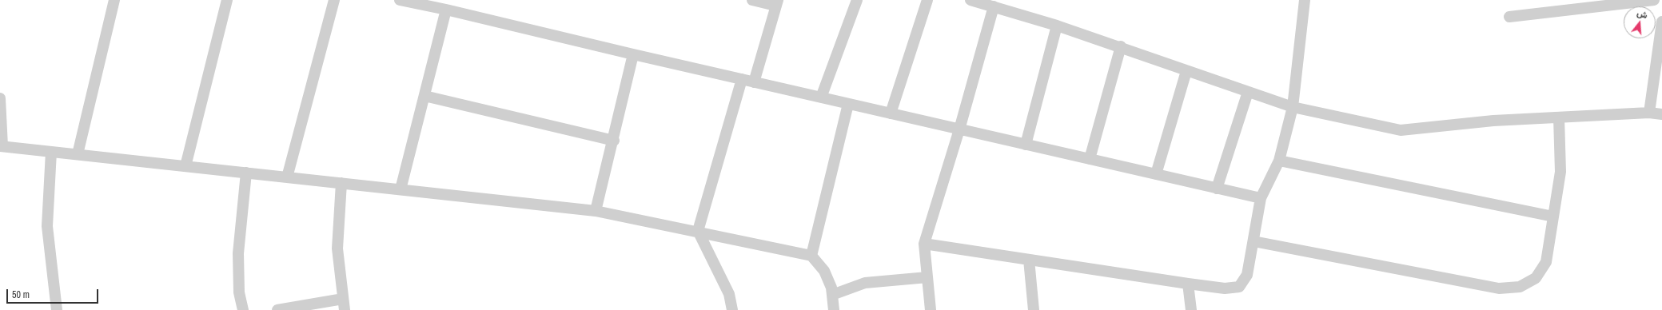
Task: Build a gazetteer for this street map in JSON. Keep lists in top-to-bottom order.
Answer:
{
  "scale_bar": "50 m",
  "north": "top"
}
